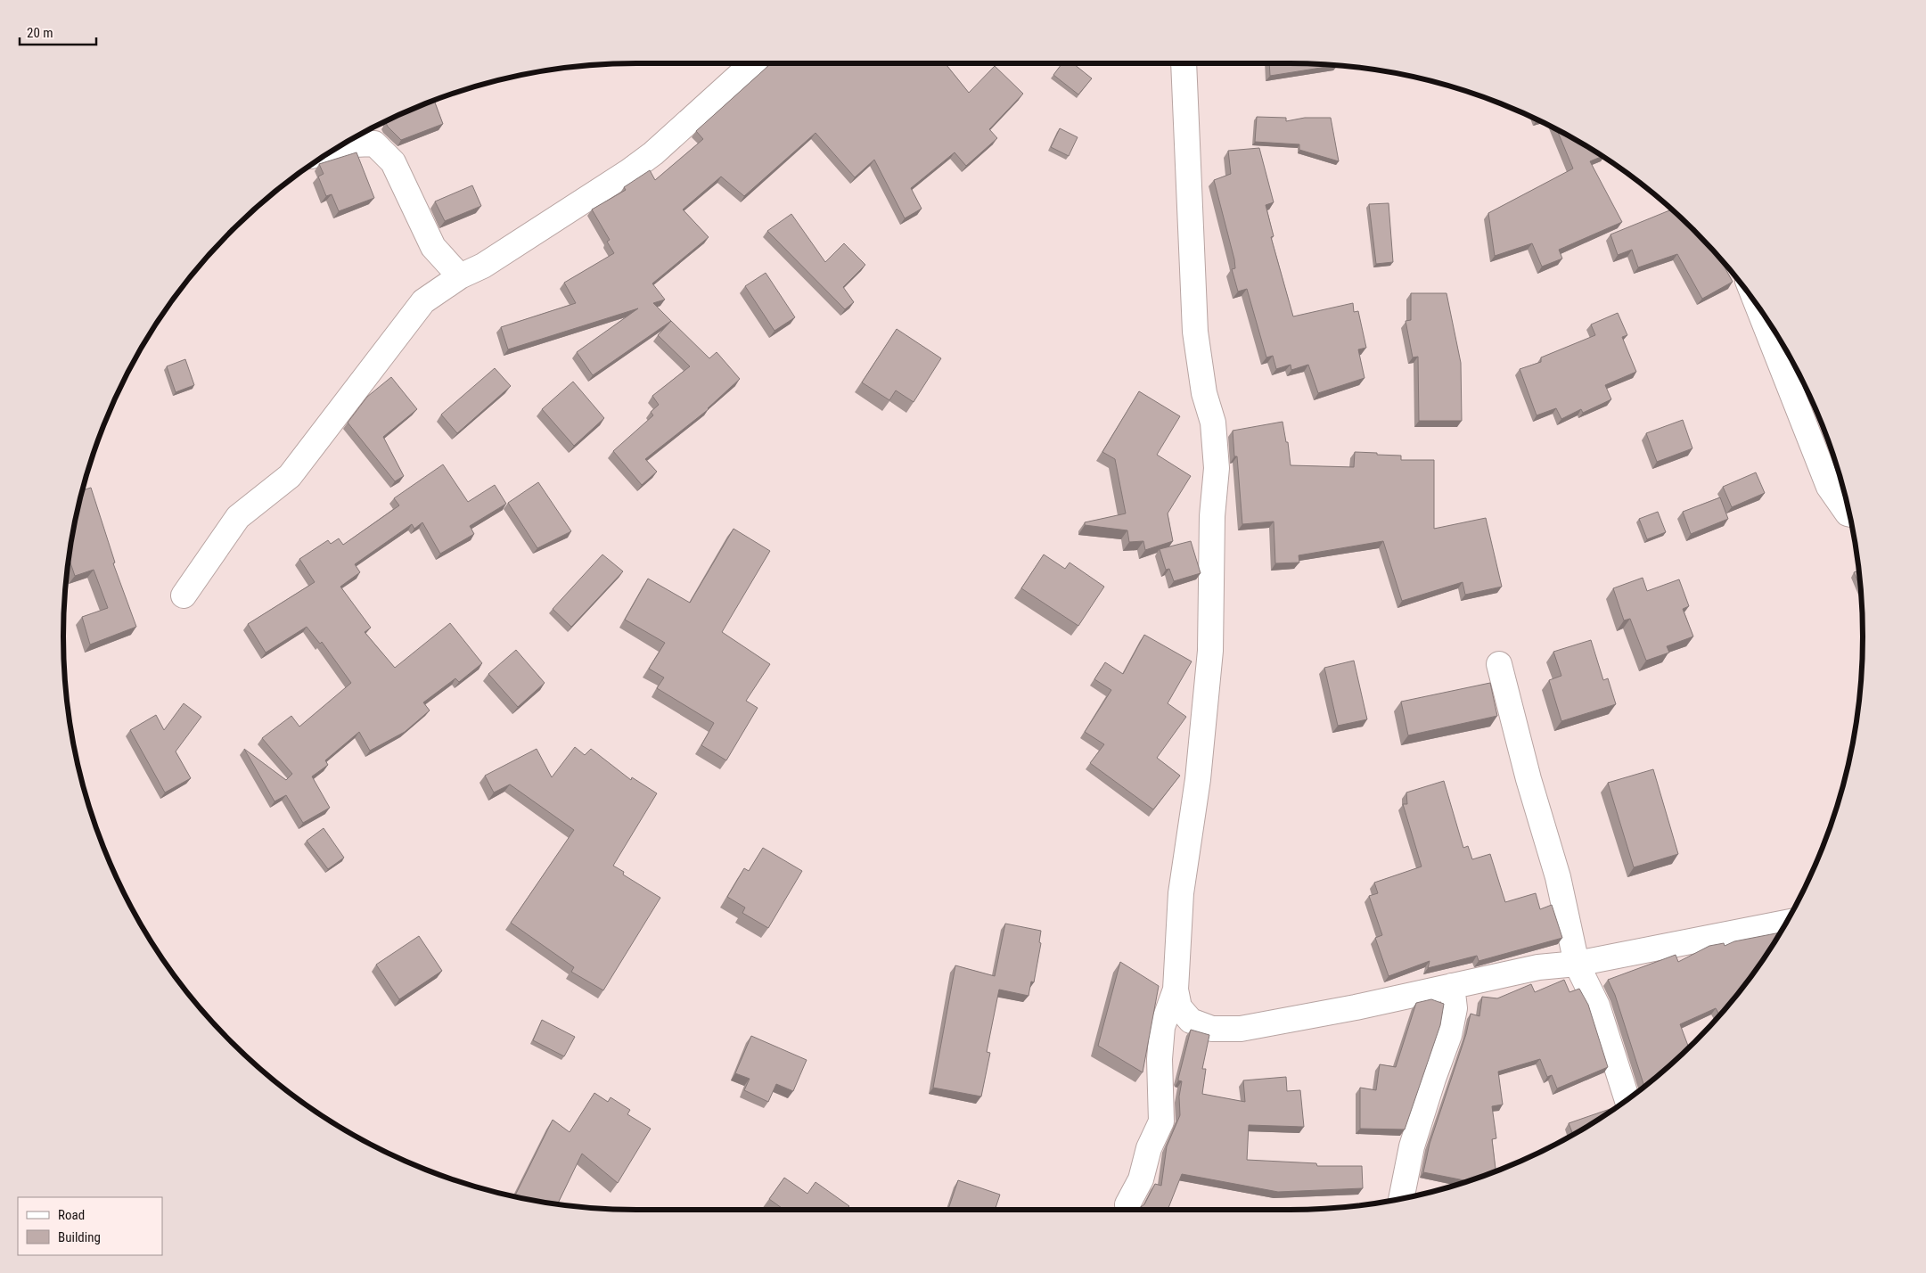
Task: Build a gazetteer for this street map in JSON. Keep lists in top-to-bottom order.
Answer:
{
  "legend": ["Road", "Building"],
  "scale_bar": "20 m"
}
